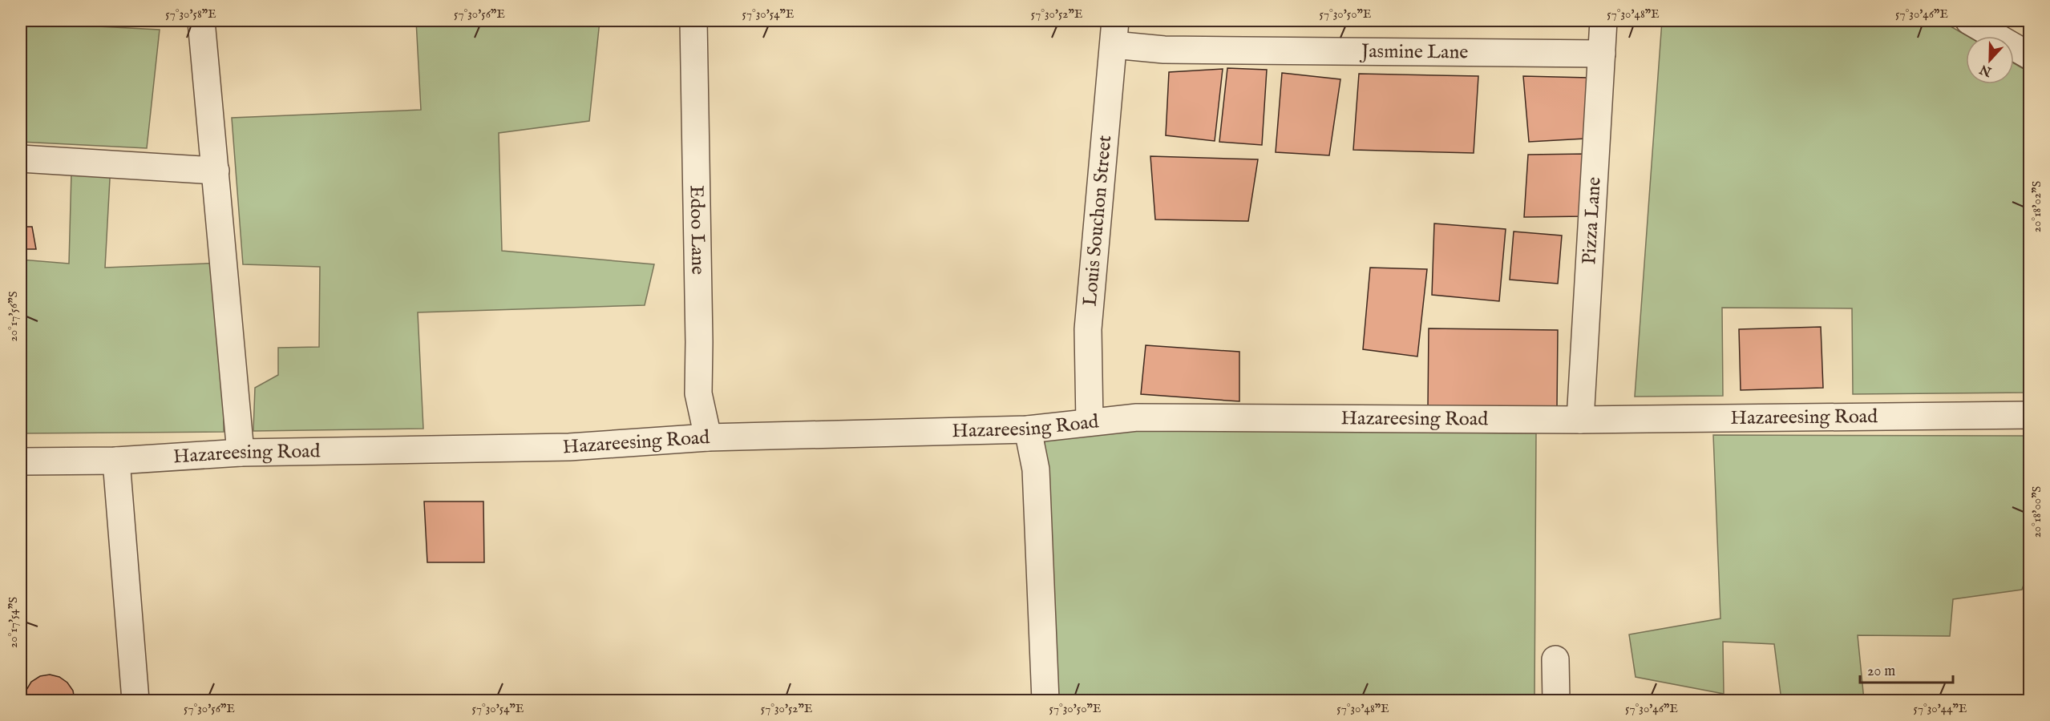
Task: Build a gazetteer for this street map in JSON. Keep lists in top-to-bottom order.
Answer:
{
  "streets": {
    "street": [
      "Jasmine Lane",
      "Pizza Lane",
      "Louis Souchon Street",
      "Edoo Lane",
      "Hazareesing Road"
    ]
  },
  "crossings": [
    ["Jasmine Lane", "Pizza Lane"],
    ["Jasmine Lane", "Louis Souchon Street"],
    ["Pizza Lane", "Hazareesing Road"],
    ["Louis Souchon Street", "Hazareesing Road"],
    ["Edoo Lane", "Hazareesing Road"]
  ],
  "scale_bar": "20 m",
  "north": "bottom",
  "coordinates": [
    "57°30'58\"E",
    "57°30'56\"E",
    "57°30'54\"E",
    "57°30'52\"E",
    "57°30'50\"E",
    "57°30'48\"E",
    "57°30'46\"E",
    "20°18'02\"S",
    "20°17'56\"S",
    "20°18'00\"S",
    "20°17'54\"S",
    "57°30'44\"E"
  ]
}
